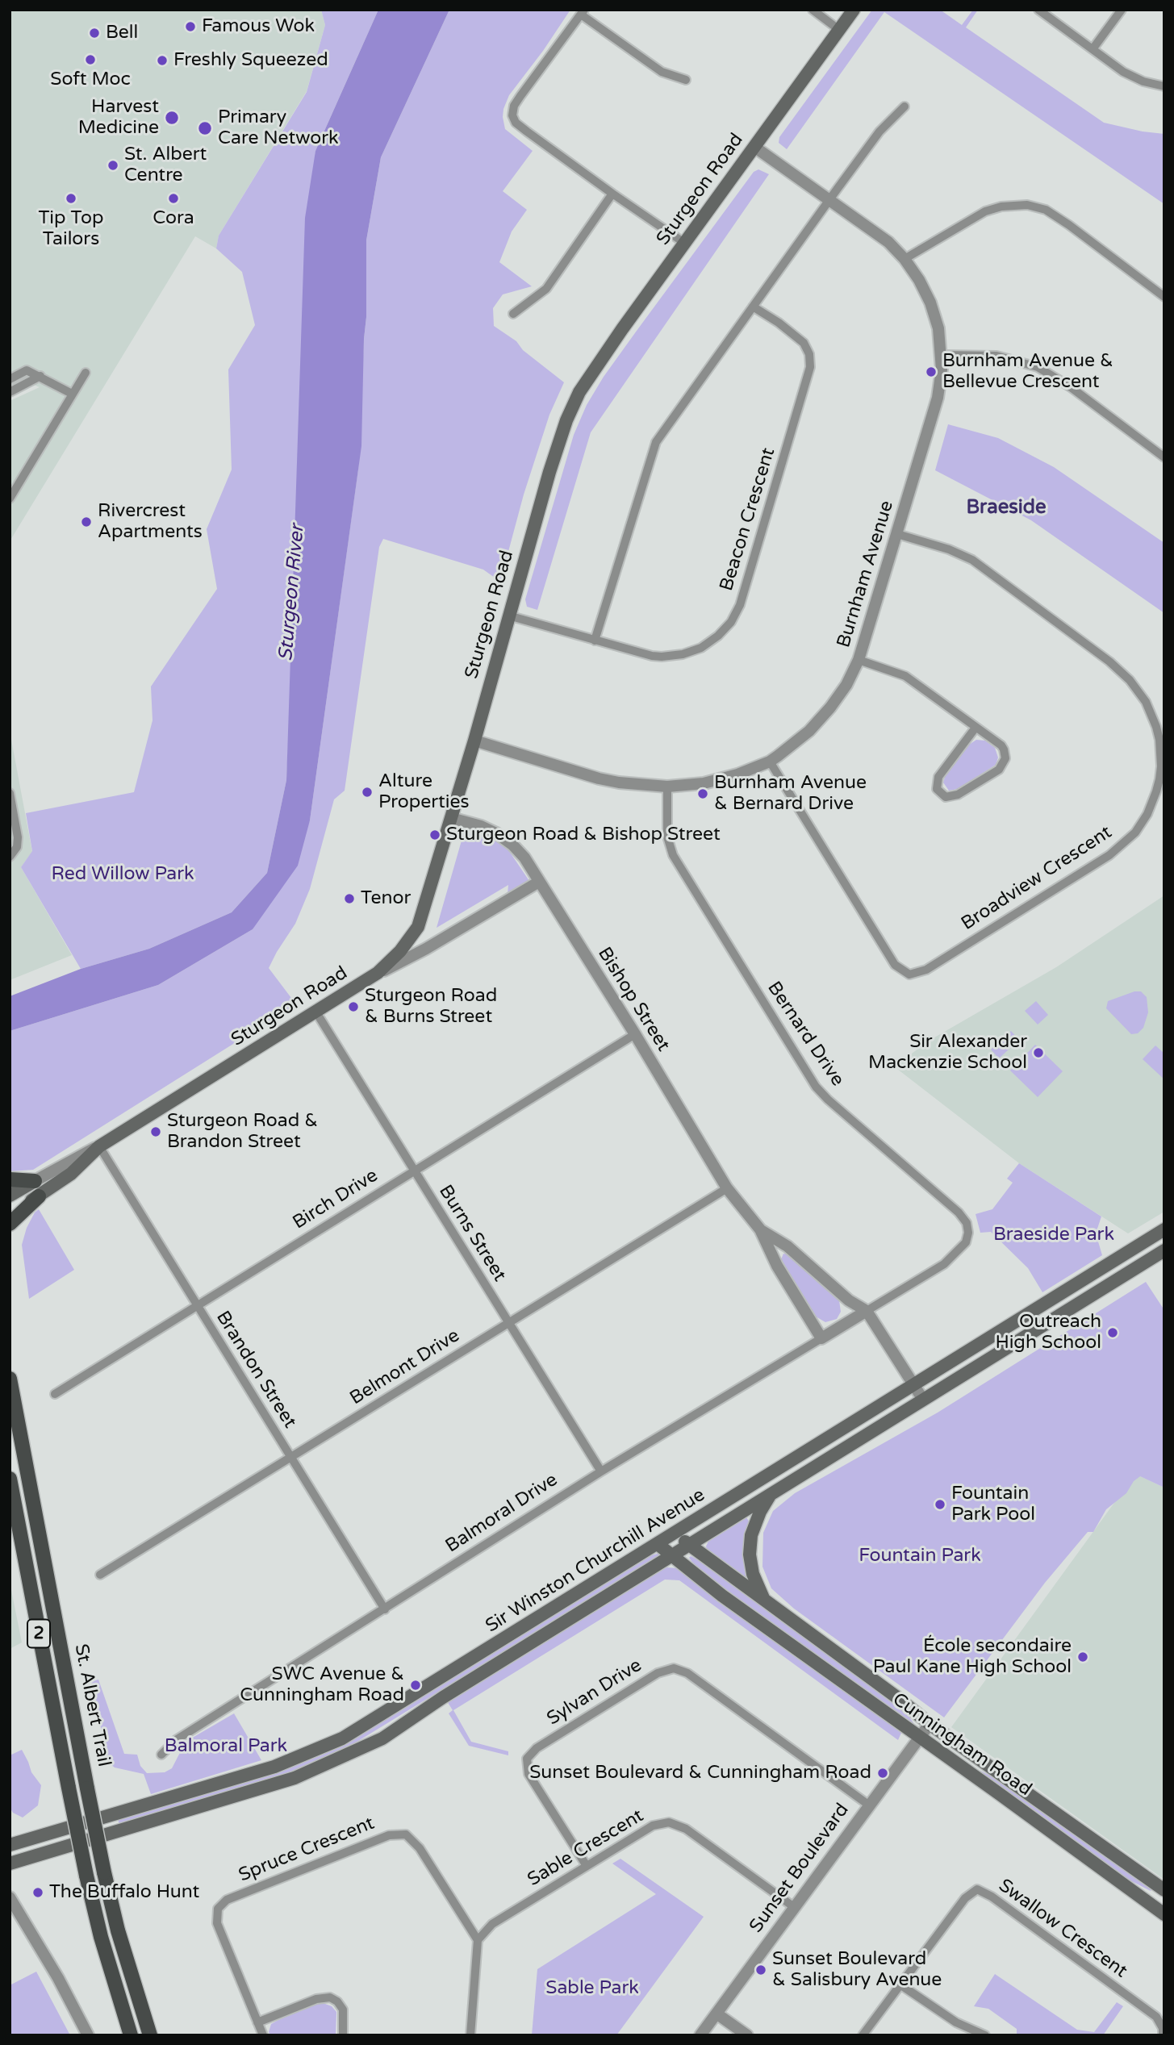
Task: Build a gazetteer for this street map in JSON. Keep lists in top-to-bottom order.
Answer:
{
  "streets": {
    "main road": [
      "Sturgeon Road",
      "Sir Winston Churchill Avenue",
      "2",
      "St. Albert Trail",
      "Cunningham Road"
    ],
    "street": [
      "Beacon Crescent",
      "Burnham Avenue",
      "Broadview Crescent",
      "Bishop Street",
      "Bernard Drive",
      "Birch Drive",
      "Burns Street",
      "Belmont Drive",
      "Brandon Street",
      "Balmoral Drive",
      "Sylvan Drive",
      "Sable Crescent",
      "Spruce Crescent",
      "Sunset Boulevard",
      "Swallow Crescent"
    ]
  },
  "crossings": [
    ["Sturgeon Road", "Beacon Crescent"],
    ["Sturgeon Road", "Burnham Avenue"],
    ["Sturgeon Road", "Bishop Street"],
    ["Sturgeon Road", "Burns Street"],
    ["Sturgeon Road", "Brandon Street"],
    ["Burnham Avenue", "Broadview Crescent"],
    ["Burnham Avenue", "Bernard Drive"],
    ["Bishop Street", "Bernard Drive"],
    ["Bishop Street", "Birch Drive"],
    ["Bishop Street", "Belmont Drive"],
    ["Bishop Street", "Balmoral Drive"],
    ["Bishop Street", "Sir Winston Churchill Avenue"],
    ["Bernard Drive", "Balmoral Drive"],
    ["Birch Drive", "Burns Street"],
    ["Birch Drive", "Brandon Street"],
    ["Burns Street", "Belmont Drive"],
    ["Burns Street", "Balmoral Drive"],
    ["Belmont Drive", "Brandon Street"],
    ["Brandon Street", "Balmoral Drive"],
    ["Sir Winston Churchill Avenue", "Cunningham Road"],
    ["Sylvan Drive", "Sable Crescent"],
    ["Sylvan Drive", "Sunset Boulevard"],
    ["Cunningham Road", "Sunset Boulevard"],
    ["Sable Crescent", "Spruce Crescent"],
    ["Sable Crescent", "Sunset Boulevard"]
  ],
  "districts": ["Braeside"],
  "water": ["Sturgeon River"],
  "parks": [
    "Red Willow Park",
    "Braeside Park",
    "Fountain Park",
    "Balmoral Park",
    "Sable Park"
  ],
  "places": [
    "Famous Wok",
    "Bell",
    "Soft Moc",
    "Freshly Squeezed",
    "Harvest Medicine",
    "Primary Care Network",
    "St. Albert Centre",
    "Tip Top Tailors",
    "Cora",
    "Burnham Avenue & Bellevue Crescent",
    "Rivercrest Apartments",
    "Alture Properties",
    "Burnham Avenue & Bernard Drive",
    "Sturgeon Road & Bishop Street",
    "Tenor",
    "Sturgeon Road & Burns Street",
    "Sir Alexander Mackenzie School",
    "Sturgeon Road & Brandon Street",
    "Outreach High School",
    "Fountain Park Pool",
    "École secondaire Paul Kane High School",
    "SWC Avenue & Cunningham Road",
    "Sunset Boulevard & Cunningham Road",
    "The Buffalo Hunt",
    "Sunset Boulevard & Salisbury Avenue"
  ]
}
